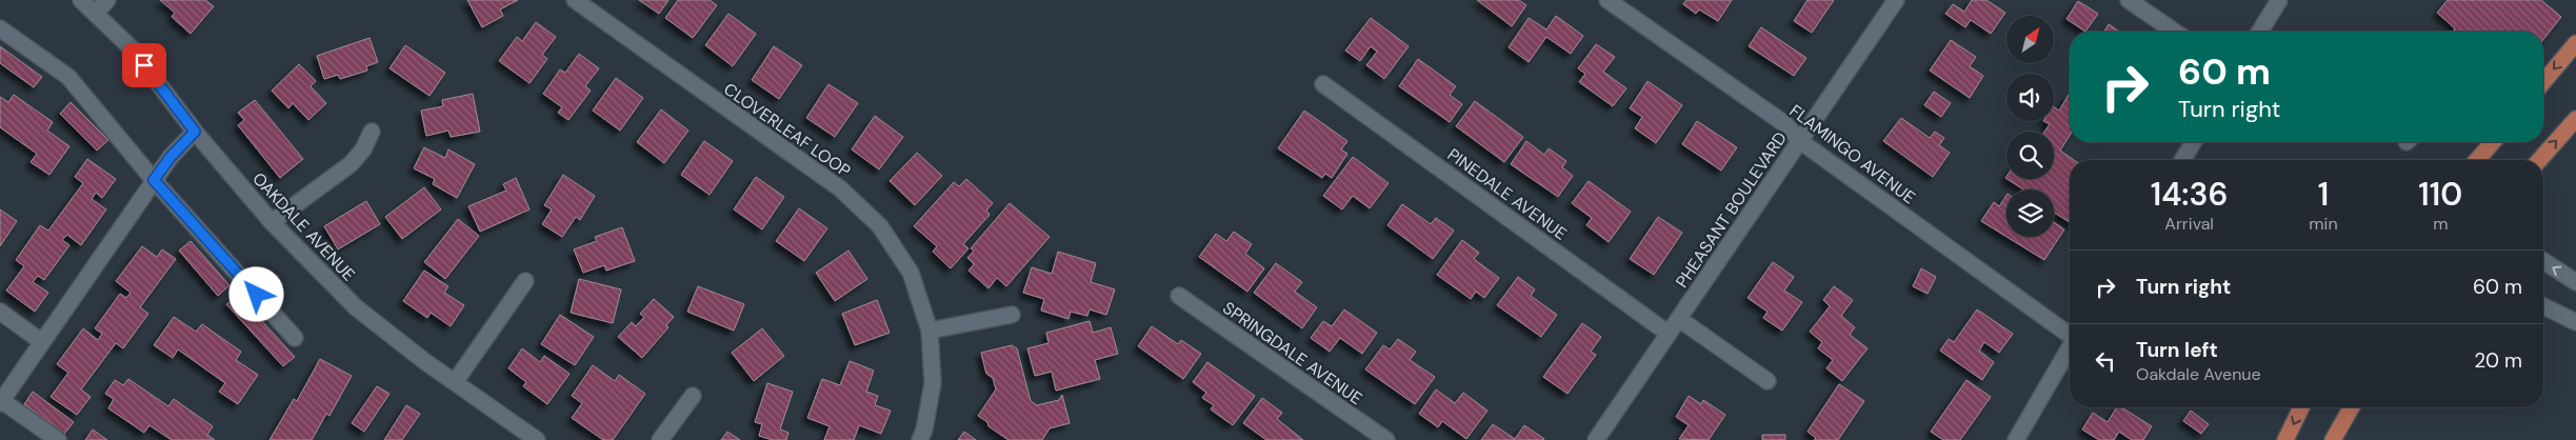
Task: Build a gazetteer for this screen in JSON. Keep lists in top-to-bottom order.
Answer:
{
  "streets": {
    "street": [
      "CLOVERLEAF LOOP",
      "FLAMINGO AVENUE",
      "PINEDALE AVENUE",
      "PHEASANT BOULEVARD",
      "OAKDALE AVENUE",
      "SPRINGDALE AVENUE"
    ]
  },
  "crossings": [
    ["FLAMINGO AVENUE", "PHEASANT BOULEVARD"],
    ["PINEDALE AVENUE", "PHEASANT BOULEVARD"]
  ],
  "north": "top right",
  "page": {
    "turn": ["60 m", "Turn right"],
    "eta": [
      "14:36",
      "Arrival",
      "1",
      "min",
      "110",
      "m"
    ],
    "list": [
      {
        "name": "Turn right",
        "value": "60 m"
      },
      {
        "name": "Turn left",
        "note": "Oakdale Avenue",
        "value": "20 m"
      }
    ]
  }
}
